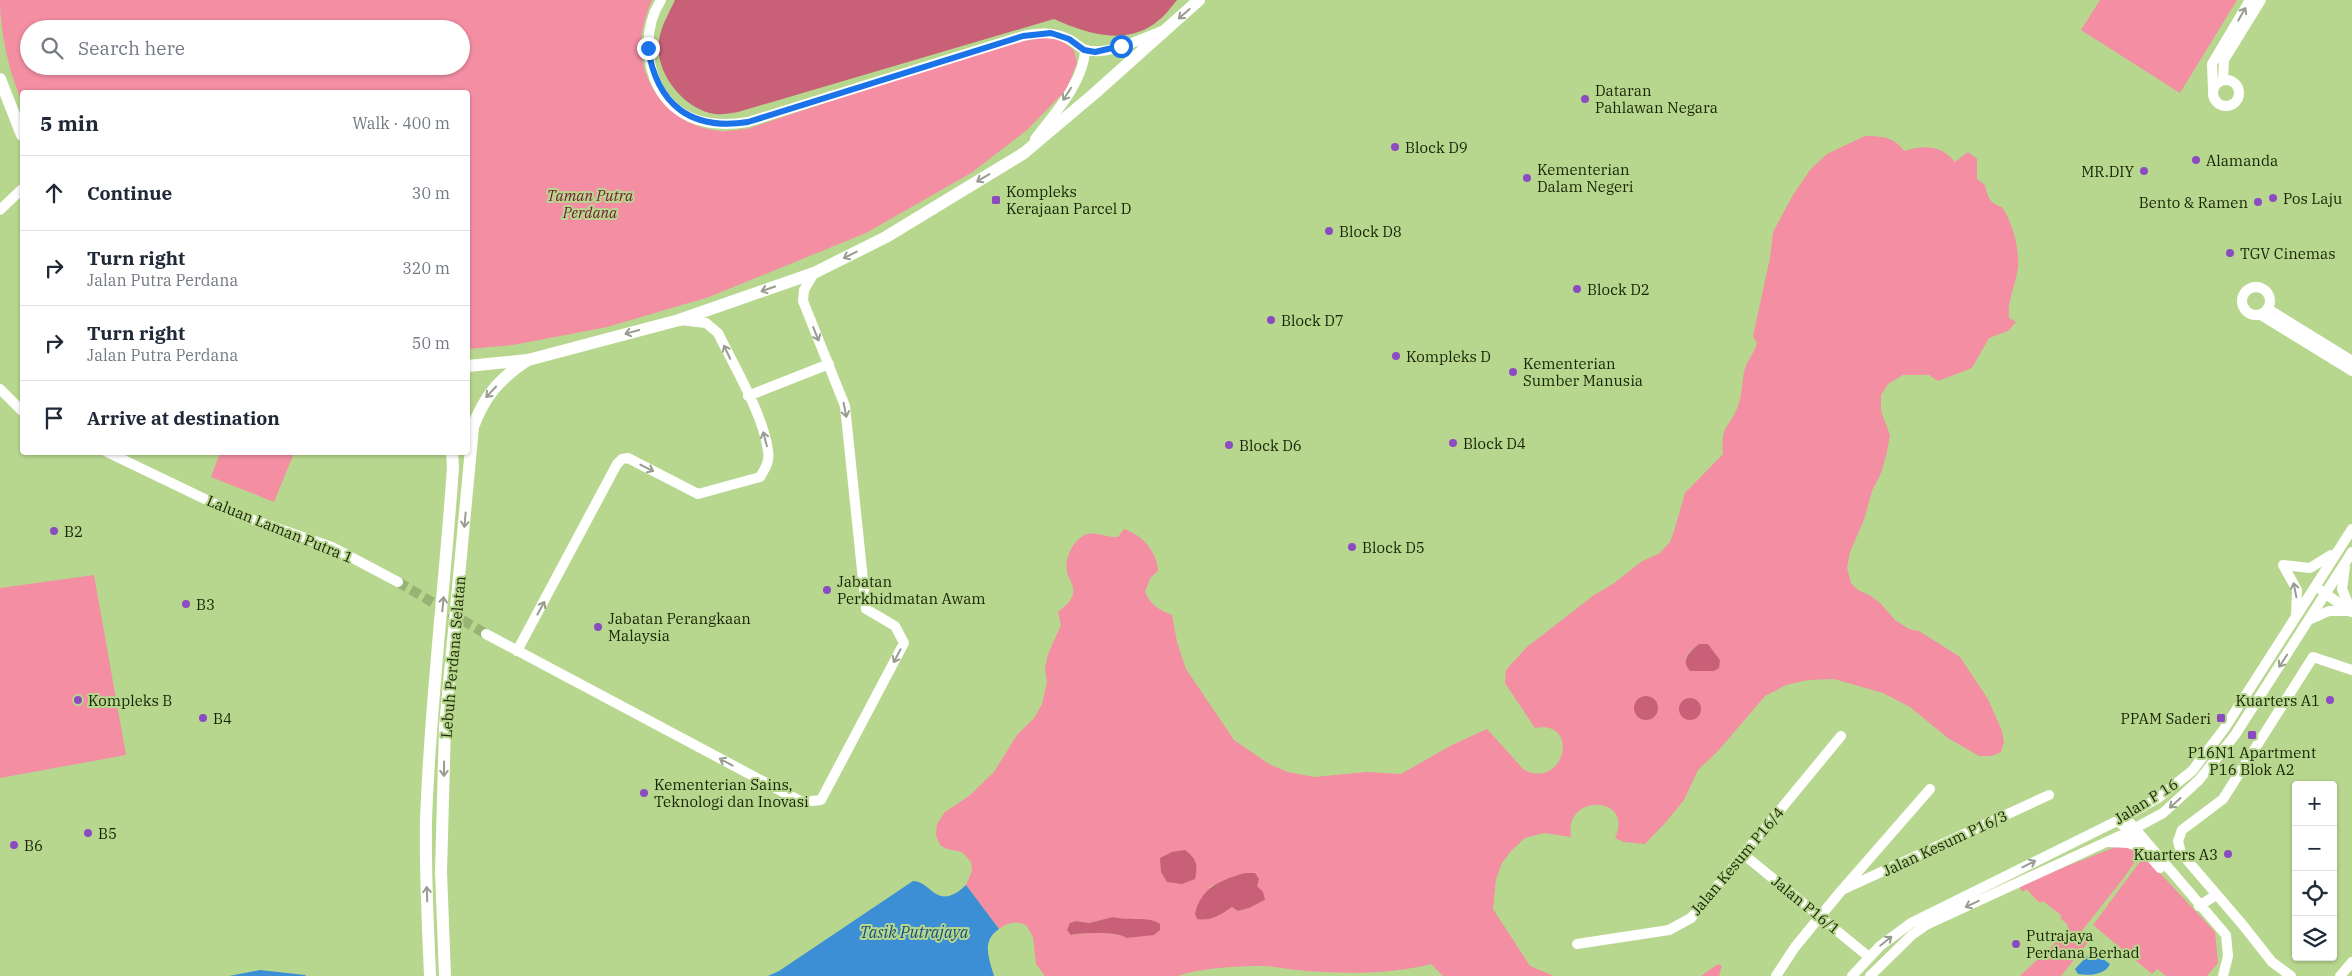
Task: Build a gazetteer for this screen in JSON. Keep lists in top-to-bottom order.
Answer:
{
  "streets": {
    "main road": ["Lebuh Perdana Selatan"],
    "street": [
      "Laluan Laman Putra 1",
      "Jalan P 16",
      "Jalan Kesum P16/3",
      "Jalan Kesum P16/4",
      "Jalan P16/1"
    ]
  },
  "crossings": [
    ["Jalan P 16", "Jalan P16/1"],
    ["Jalan Kesum P16/3", "Jalan P16/1"],
    ["Jalan Kesum P16/4", "Jalan P16/1"]
  ],
  "water": ["Tasik Putrajaya"],
  "parks": ["Taman Putra Perdana"],
  "places": {
    "other": [
      "Dataran Pahlawan Negara",
      "Block D9",
      "Alamanda",
      "MR.DIY",
      "Kementerian Dalam Negeri",
      "Pos Laju",
      "Bento & Ramen",
      "Block D8",
      "TGV Cinemas",
      "Block D2",
      "Block D7",
      "Kompleks D",
      "Kementerian Sumber Manusia",
      "Block D4",
      "Block D6",
      "B2",
      "Block D5",
      "Jabatan Perkhidmatan Awam",
      "B3",
      "Jabatan Perangkaan Malaysia",
      "Kompleks B",
      "Kuarters A1",
      "B4",
      "Kementerian Sains, Teknologi dan Inovasi",
      "B5",
      "B6",
      "Kuarters A3",
      "Putrajaya Perdana Berhad"
    ],
    "transit": ["Kompleks Kerajaan Parcel D", "PPAM Saderi", "P16N1 Apartment P16 Blok A2"]
  },
  "page": {
    "search": "Search here",
    "heading": ["5 min", "Walk · 400 m"],
    "list": [
      ["Continue", "30 m"],
      ["Turn right", "Jalan Putra Perdana", "320 m"],
      ["Turn right", "Jalan Putra Perdana", "50 m"],
      "Arrive at destination"
    ],
    "map_buttons": ["+", "−"]
  }
}
